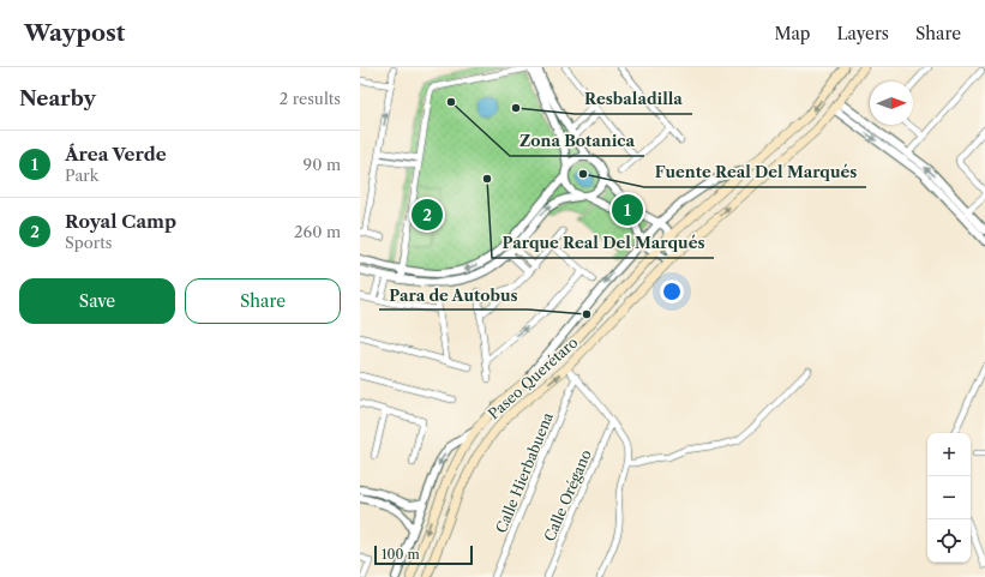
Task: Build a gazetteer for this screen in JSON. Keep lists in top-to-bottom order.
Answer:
{
  "streets": {
    "main road": ["Paseo Querétaro"],
    "street": ["Calle Hierbabuena", "Calle Orégano"]
  },
  "places": [
    "Zona Botanica",
    "Resbaladilla",
    "Fuente Real Del Marqués",
    "Parque Real Del Marqués",
    "Para de Autobus"
  ],
  "scale_bar": "100 m",
  "north": "right",
  "page": {
    "header": "Waypost",
    "nav": ["Map", "Layers", "Share"],
    "heading": ["Nearby", "2 results"],
    "list": [
      {
        "mark": "1",
        "name": "Área Verde",
        "note": "Park",
        "value": "90 m"
      },
      {
        "mark": "2",
        "name": "Royal Camp",
        "note": "Sports",
        "value": "260 m"
      }
    ],
    "pins": ["1", "2"],
    "buttons": ["Save", "Share"],
    "map_buttons": ["+", "−"],
    "scale": "100 m"
  }
}
